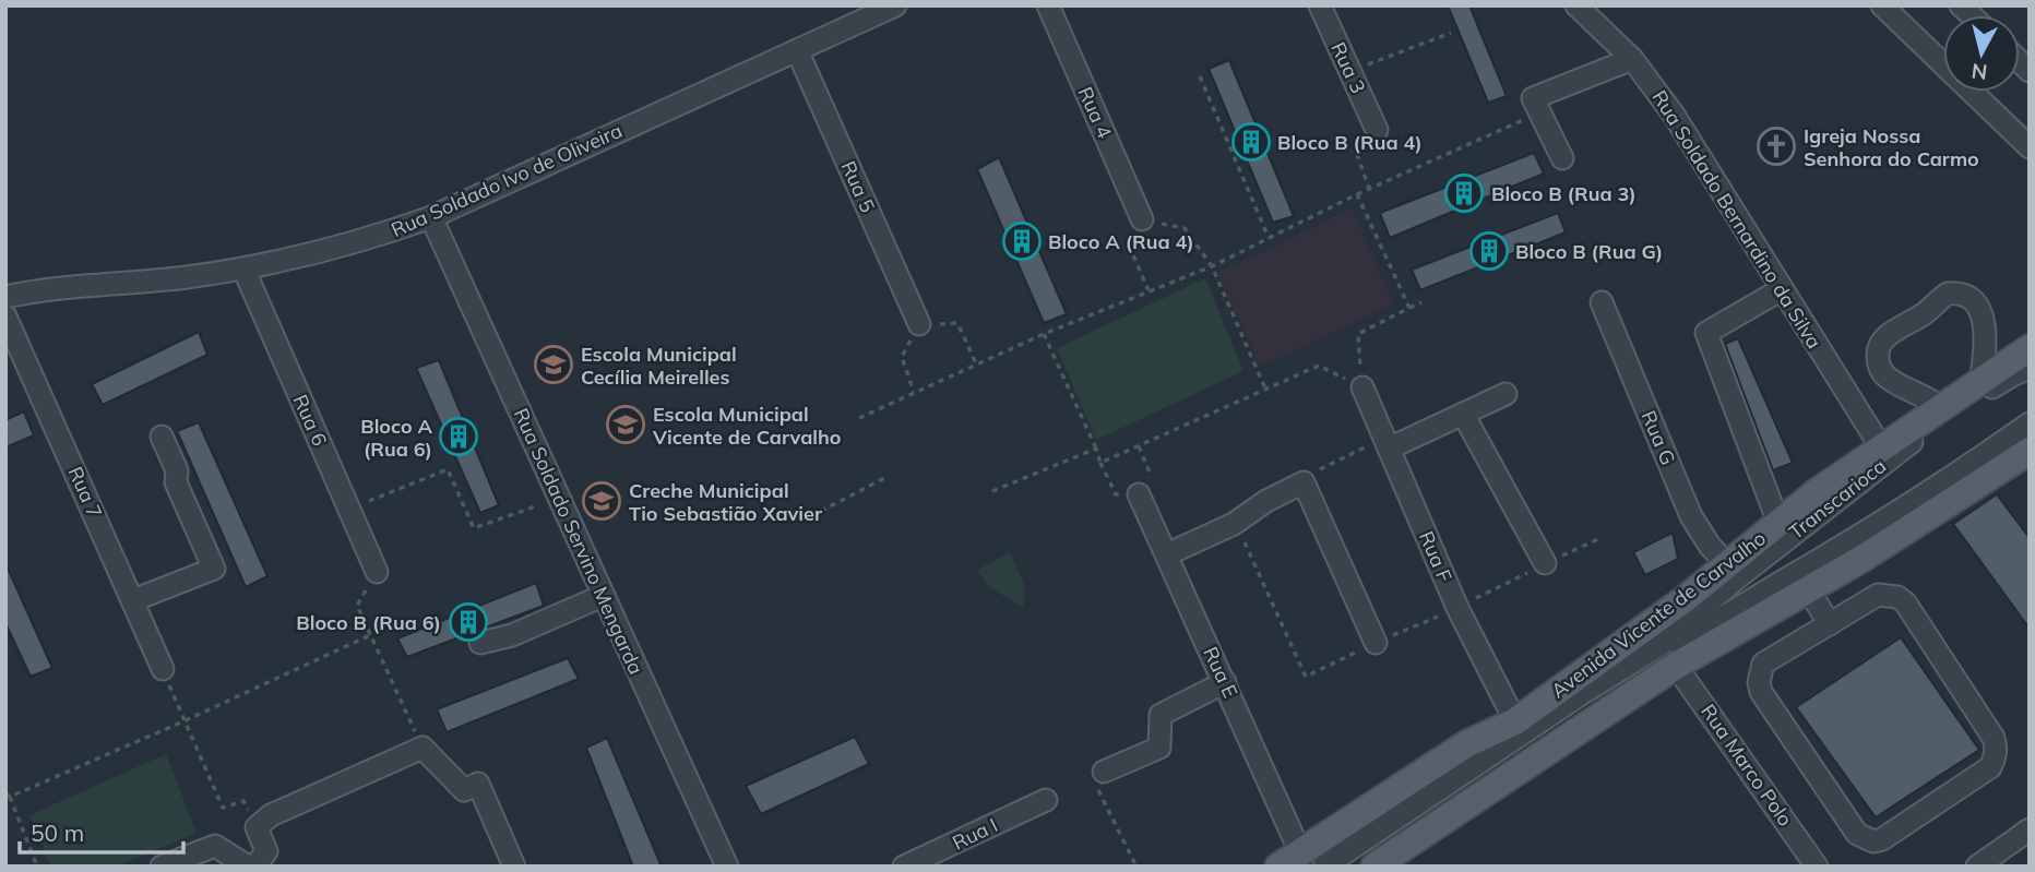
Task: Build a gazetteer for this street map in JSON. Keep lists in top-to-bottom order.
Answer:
{
  "streets": {
    "main road": ["Avenida Vicente de Carvalho"],
    "street": [
      "Rua 3",
      "Rua 4",
      "Rua Soldado Ivo de Oliveira",
      "Rua 5",
      "Rua Soldado Bernardino da Silva",
      "Rua 6",
      "Rua G",
      "Rua 7",
      "Transcarioca",
      "Rua Soldado Servino Mengarda",
      "Rua F",
      "Rua E",
      "Rua Marco Polo",
      "Rua I"
    ]
  },
  "crossings": [
    ["Rua Soldado Ivo de Oliveira", "Rua 5"],
    ["Rua Soldado Ivo de Oliveira", "Rua 6"],
    ["Rua Soldado Ivo de Oliveira", "Rua Soldado Servino Mengarda"],
    ["Rua Soldado Bernardino da Silva", "Avenida Vicente de Carvalho"],
    ["Rua G", "Avenida Vicente de Carvalho"],
    ["Transcarioca", "Rua Marco Polo"],
    ["Rua F", "Avenida Vicente de Carvalho"],
    ["Avenida Vicente de Carvalho", "Rua E"]
  ],
  "places": {
    "building": [
      "Bloco B (Rua 4)",
      "Bloco B (Rua 3)",
      "Bloco A (Rua 4)",
      "Bloco B (Rua G)",
      "Bloco A (Rua 6)",
      "Bloco B (Rua 6)"
    ],
    "church": ["Igreja Nossa Senhora do Carmo"],
    "school or university": ["Escola Municipal Cecília Meirelles", "Escola Municipal Vicente de Carvalho", "Creche Municipal Tio Sebastião Xavier"]
  },
  "scale_bar": "50 m",
  "north": "bottom"
}
